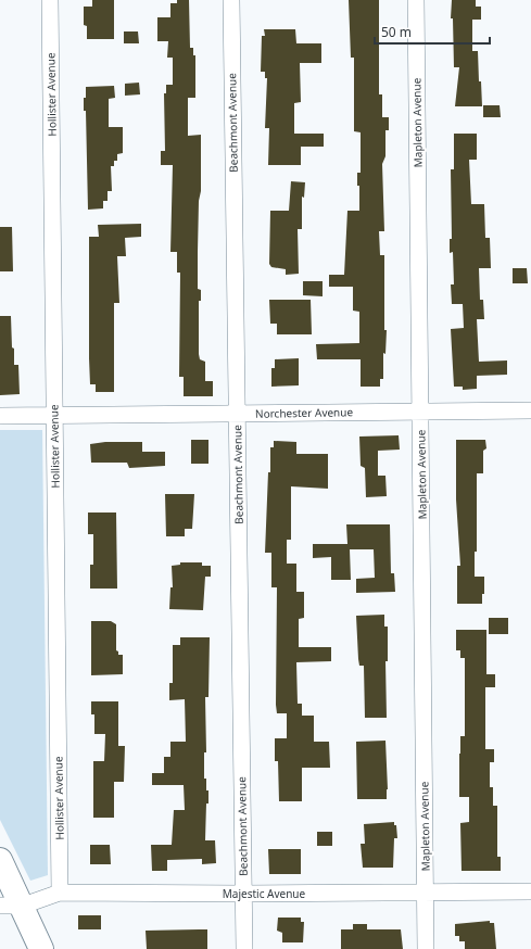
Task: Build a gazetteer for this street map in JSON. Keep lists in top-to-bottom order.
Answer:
{
  "streets": {
    "street": [
      "Hollister Avenue",
      "Beachmont Avenue",
      "Mapleton Avenue",
      "Norchester Avenue",
      "Majestic Avenue"
    ]
  },
  "crossings": [
    ["Hollister Avenue", "Norchester Avenue"],
    ["Hollister Avenue", "Majestic Avenue"],
    ["Beachmont Avenue", "Norchester Avenue"],
    ["Beachmont Avenue", "Majestic Avenue"],
    ["Mapleton Avenue", "Norchester Avenue"],
    ["Mapleton Avenue", "Majestic Avenue"]
  ],
  "scale_bar": "50 m"
}
